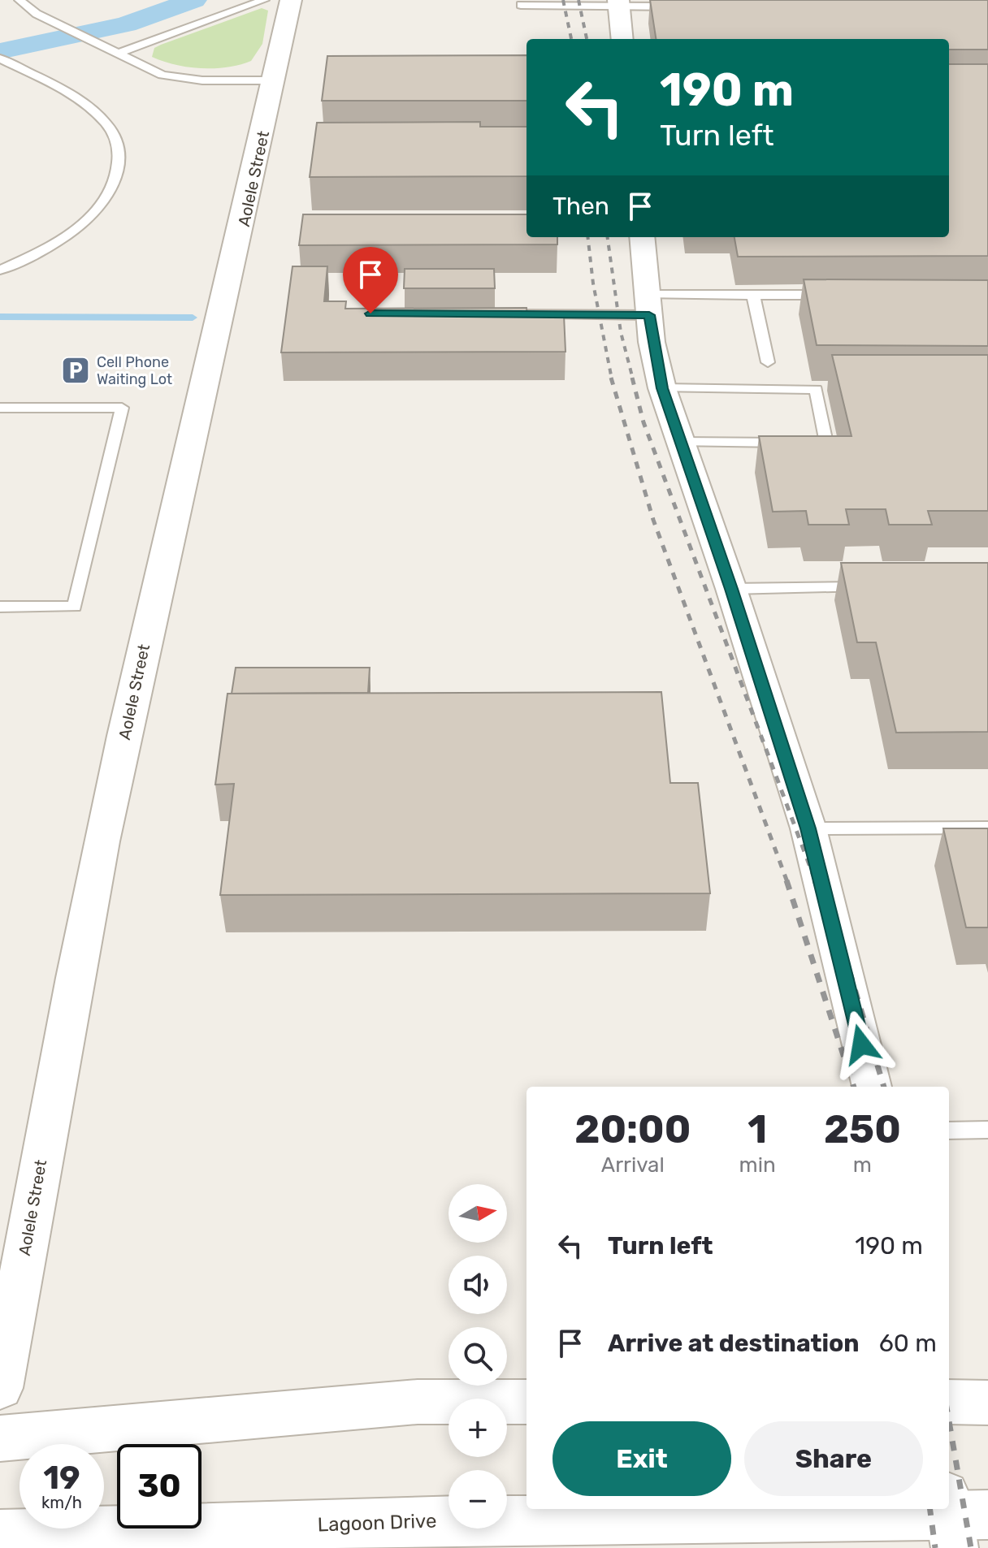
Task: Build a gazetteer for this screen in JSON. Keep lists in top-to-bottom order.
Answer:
{
  "streets": {
    "street": ["Aolele Street", "Lagoon Drive"]
  },
  "places": {
    "parking": ["Cell Phone Waiting Lot"]
  },
  "north": "right",
  "page": {
    "turn": ["190 m", "Turn left"],
    "then": "Then",
    "eta": [
      "20:00",
      "Arrival",
      "1",
      "min",
      "250",
      "m"
    ],
    "map_buttons": ["+", "−"],
    "list": [
      {
        "name": "Turn left",
        "value": "190 m"
      },
      {
        "name": "Arrive at destination",
        "value": "60 m"
      }
    ],
    "buttons": ["Exit", "Share"],
    "speed": "19 km/h",
    "limit": "30"
  }
}
